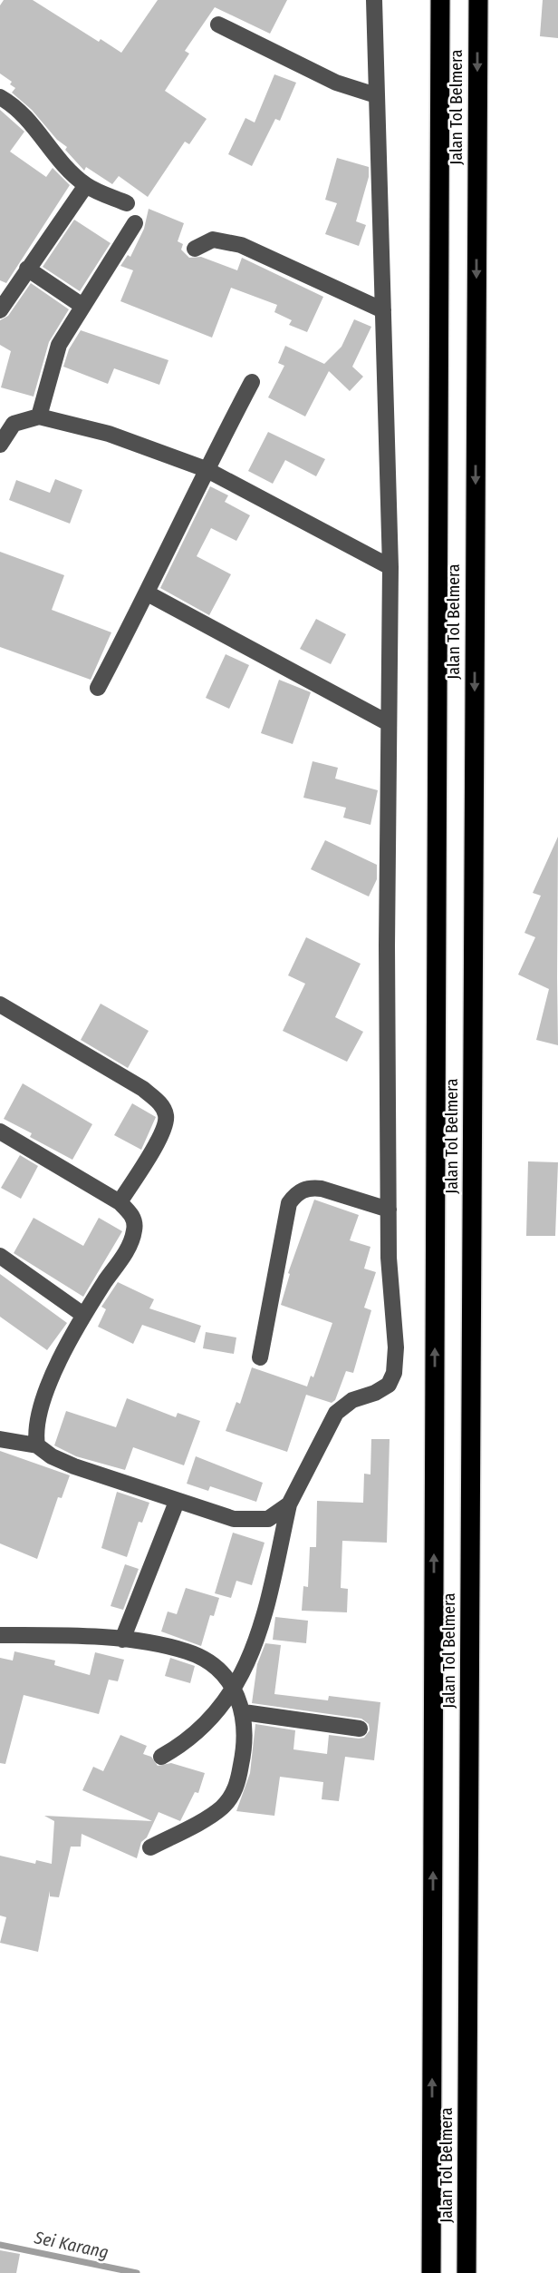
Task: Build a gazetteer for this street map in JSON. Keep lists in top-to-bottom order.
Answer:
{
  "streets": {
    "highway": ["Jalan Tol Belmera"]
  },
  "water": ["Sei Karang"]
}
